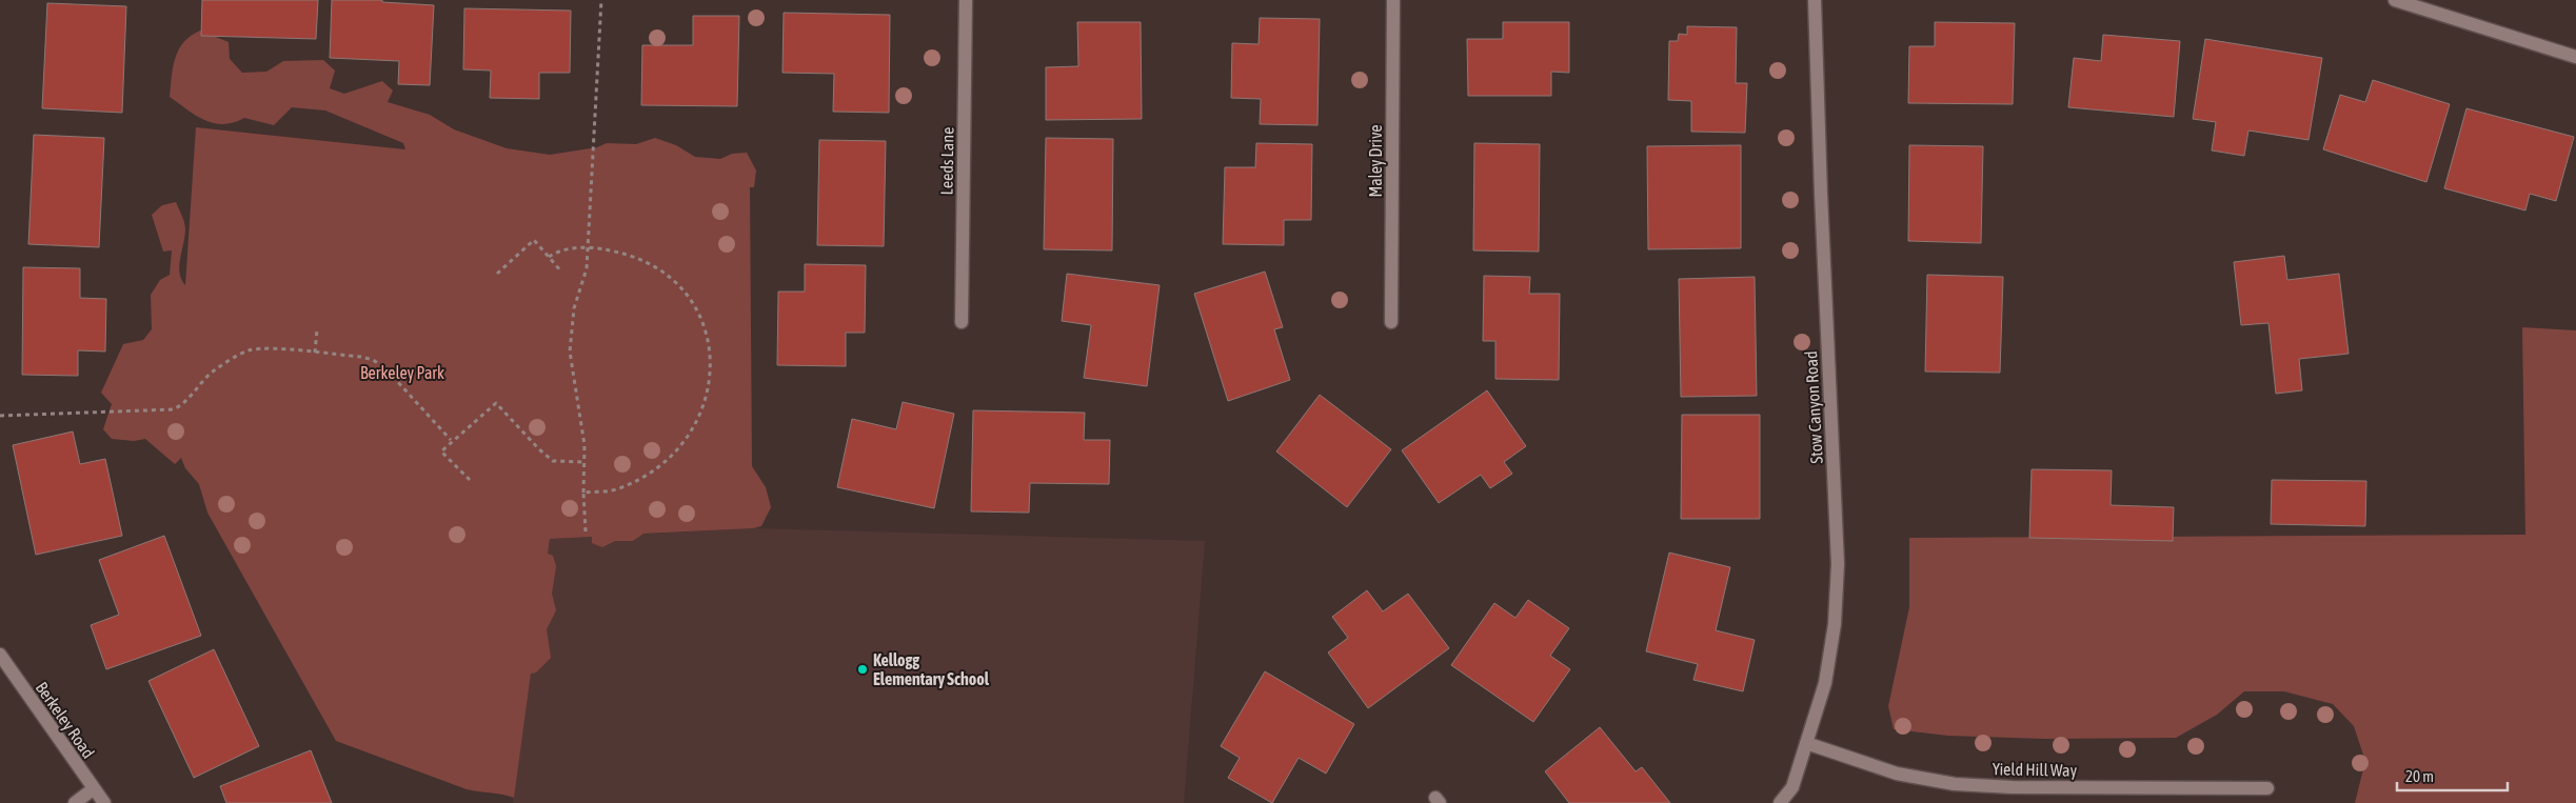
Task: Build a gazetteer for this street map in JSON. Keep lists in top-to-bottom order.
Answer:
{
  "streets": {
    "street": [
      "Leeds Lane",
      "Maley Drive",
      "Stow Canyon Road",
      "Berkeley Road",
      "Yield Hill Way"
    ]
  },
  "crossings": [
    ["Stow Canyon Road", "Yield Hill Way"]
  ],
  "parks": ["Berkeley Park"],
  "places": ["Kellogg Elementary School"],
  "scale_bar": "20 m"
}
